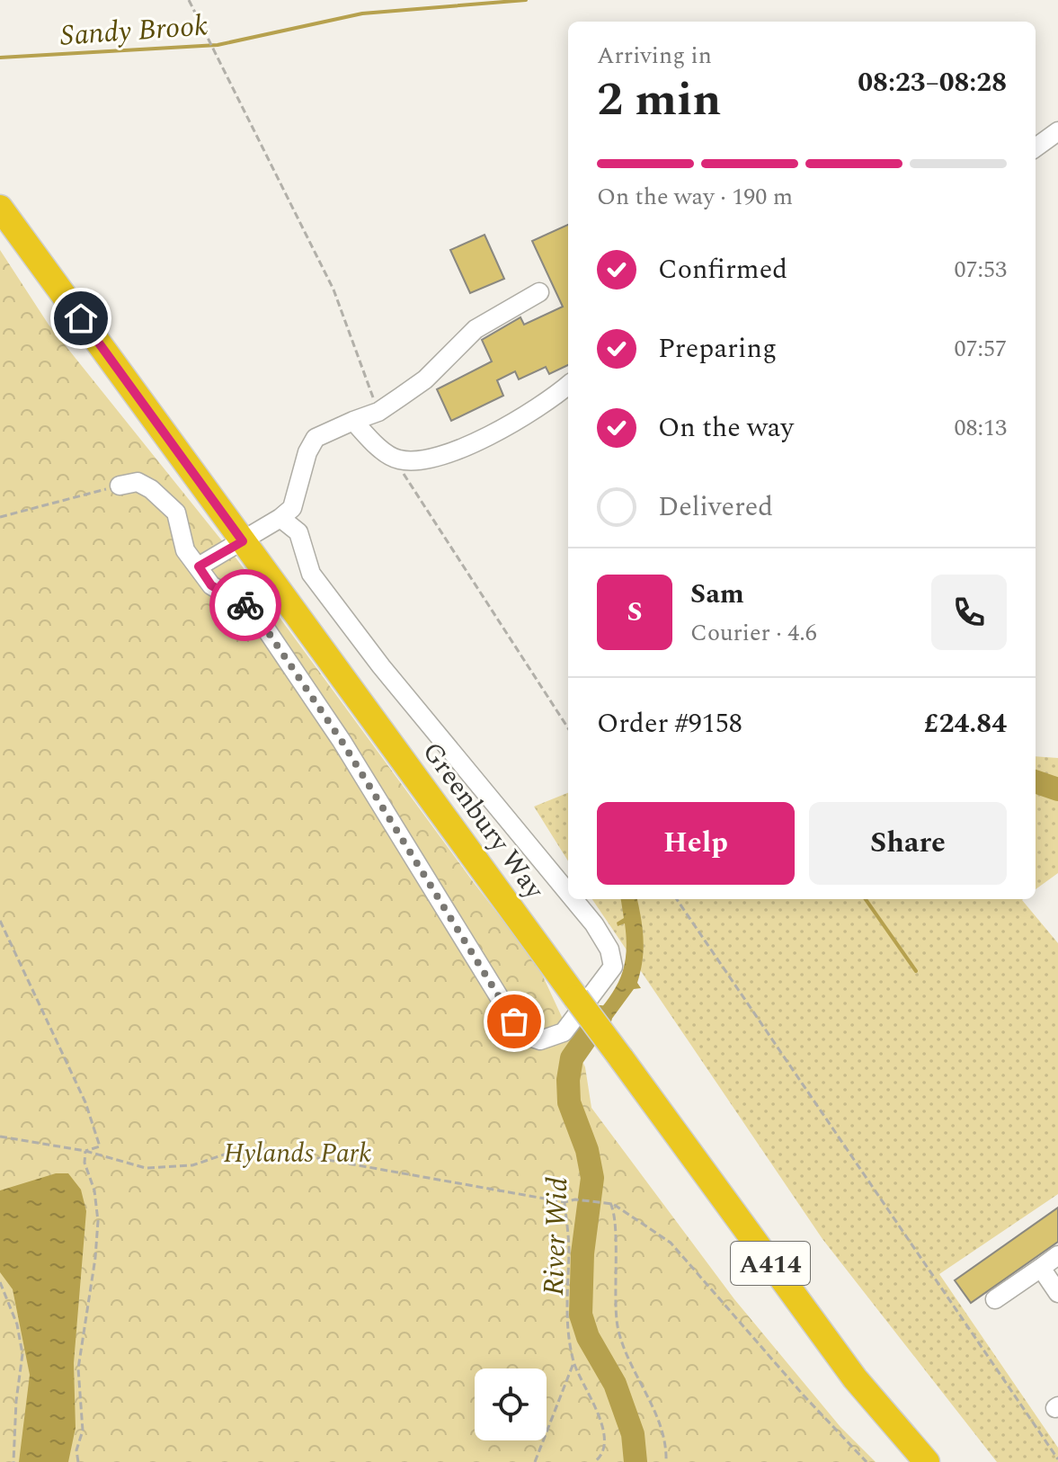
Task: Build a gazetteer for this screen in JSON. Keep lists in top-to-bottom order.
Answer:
{
  "streets": {
    "highway": ["Greenbury Way", "A414"]
  },
  "water": ["Sandy Brook", "River Wid"],
  "parks": ["Hylands Park"],
  "page": {
    "heading": ["2 min", "Arriving in", "08:23–08:28"],
    "panel": [
      "Sam",
      "Courier · 4.6",
      "Order #9158",
      "£24.84"
    ],
    "bar": "On the way · 190 m",
    "list": [
      ["Confirmed", "07:53"],
      ["Preparing", "07:57"],
      ["On the way", "08:13"],
      "Delivered"
    ],
    "round": "S",
    "buttons": ["Help", "Share"]
  }
}
